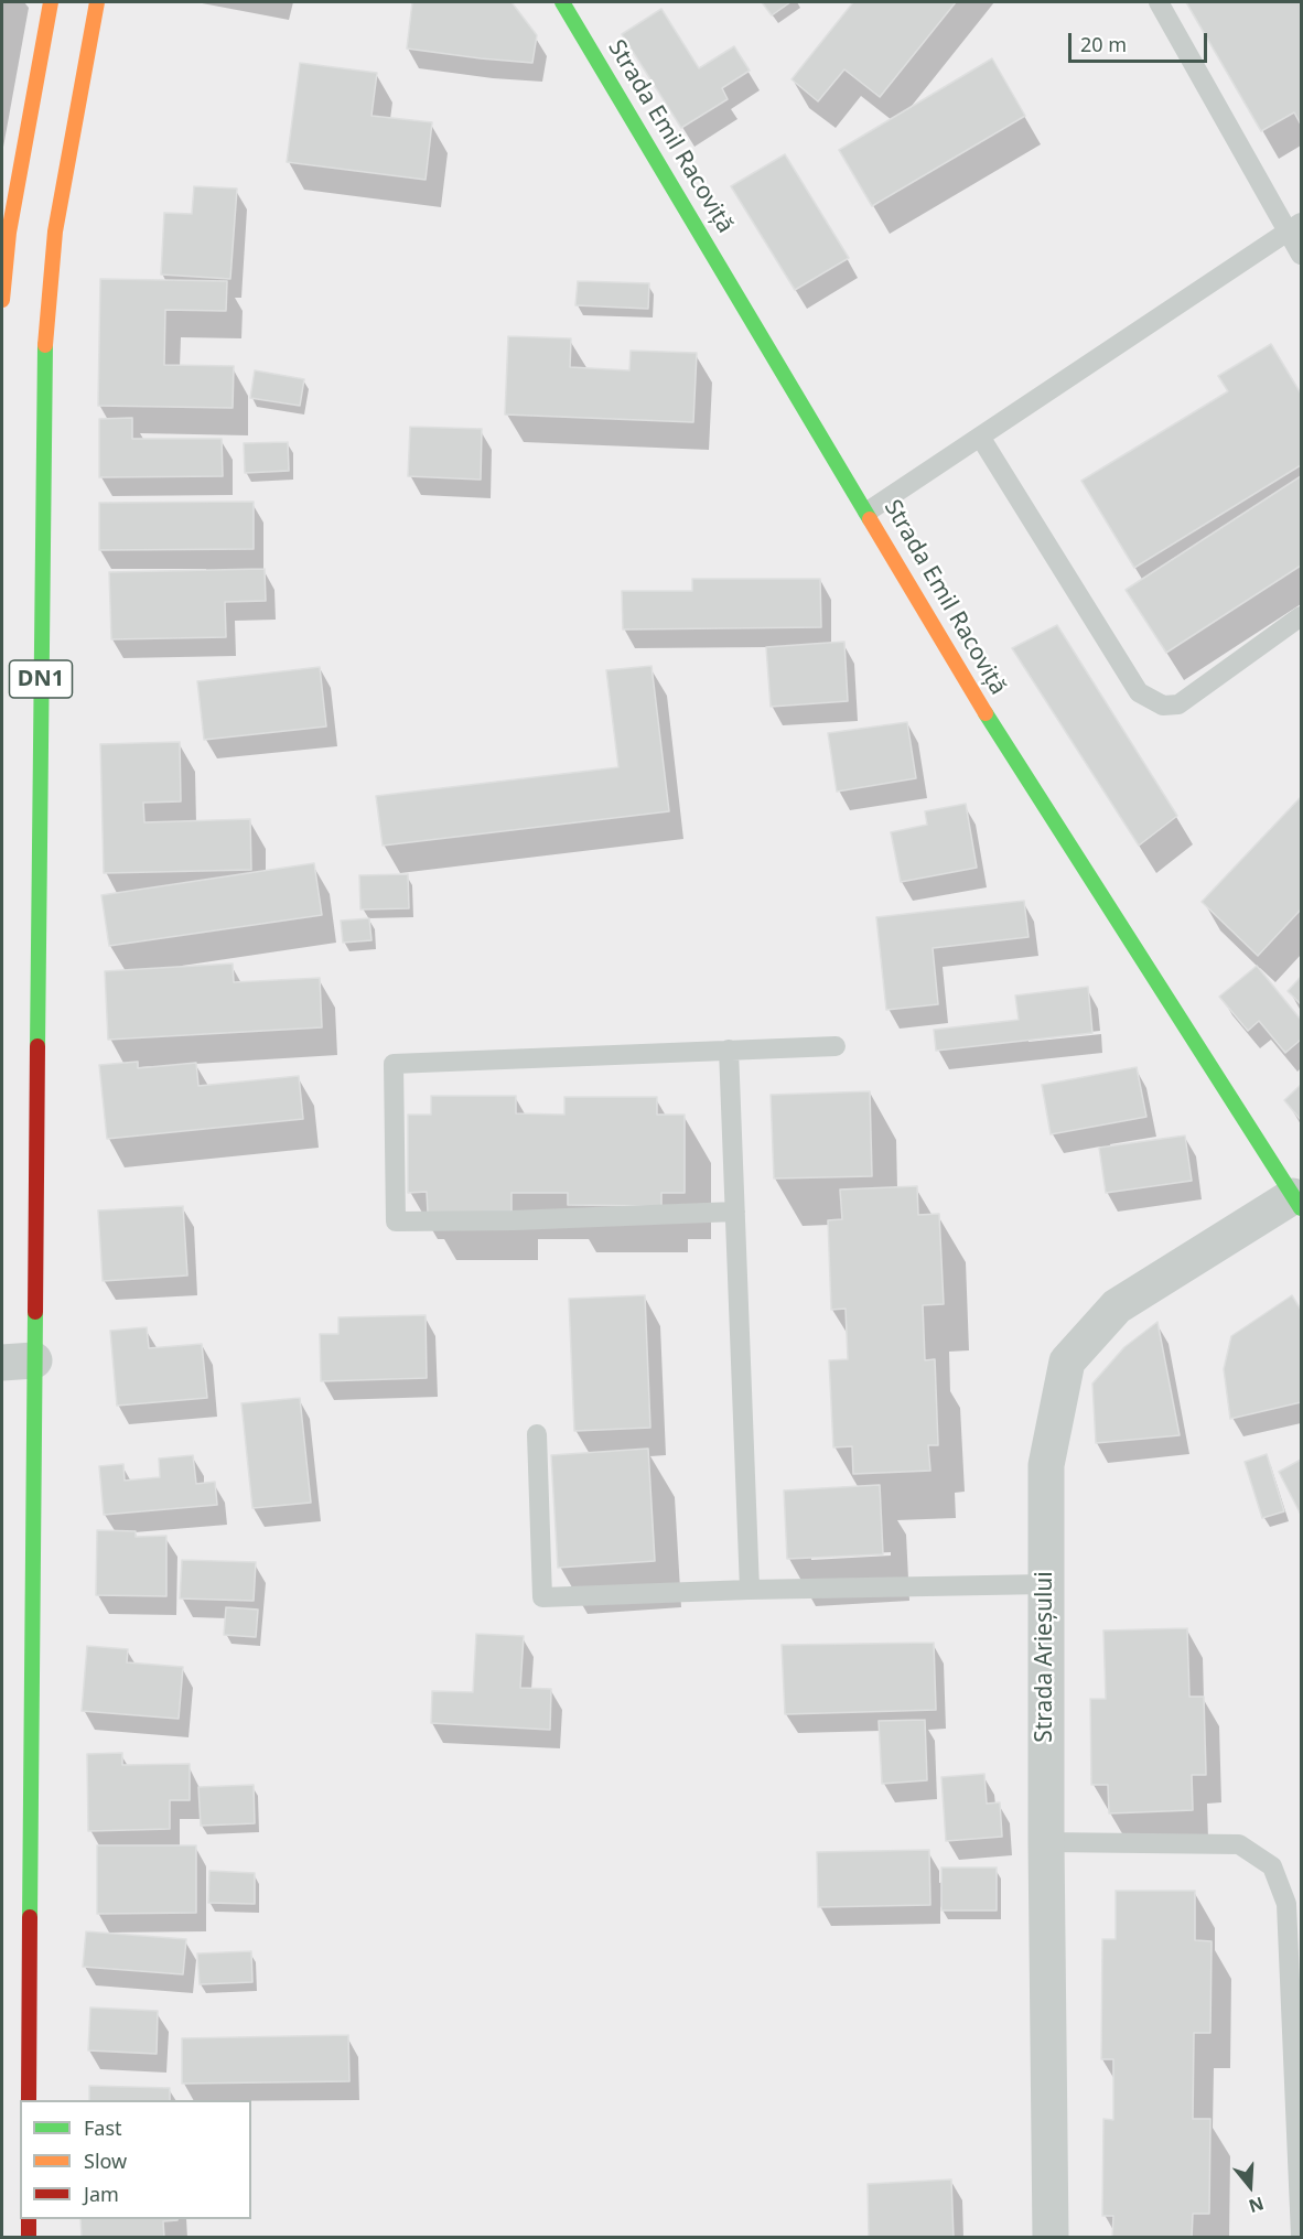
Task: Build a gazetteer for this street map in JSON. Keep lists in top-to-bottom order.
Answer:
{
  "streets": {
    "main road": ["Strada Emil Racoviță", "DN1"],
    "street": ["Strada Arieșului"]
  },
  "crossings": [
    ["Strada Emil Racoviță", "Strada Arieșului"]
  ],
  "legend": ["Fast", "Slow", "Jam"],
  "scale_bar": "20 m",
  "north": "bottom"
}
